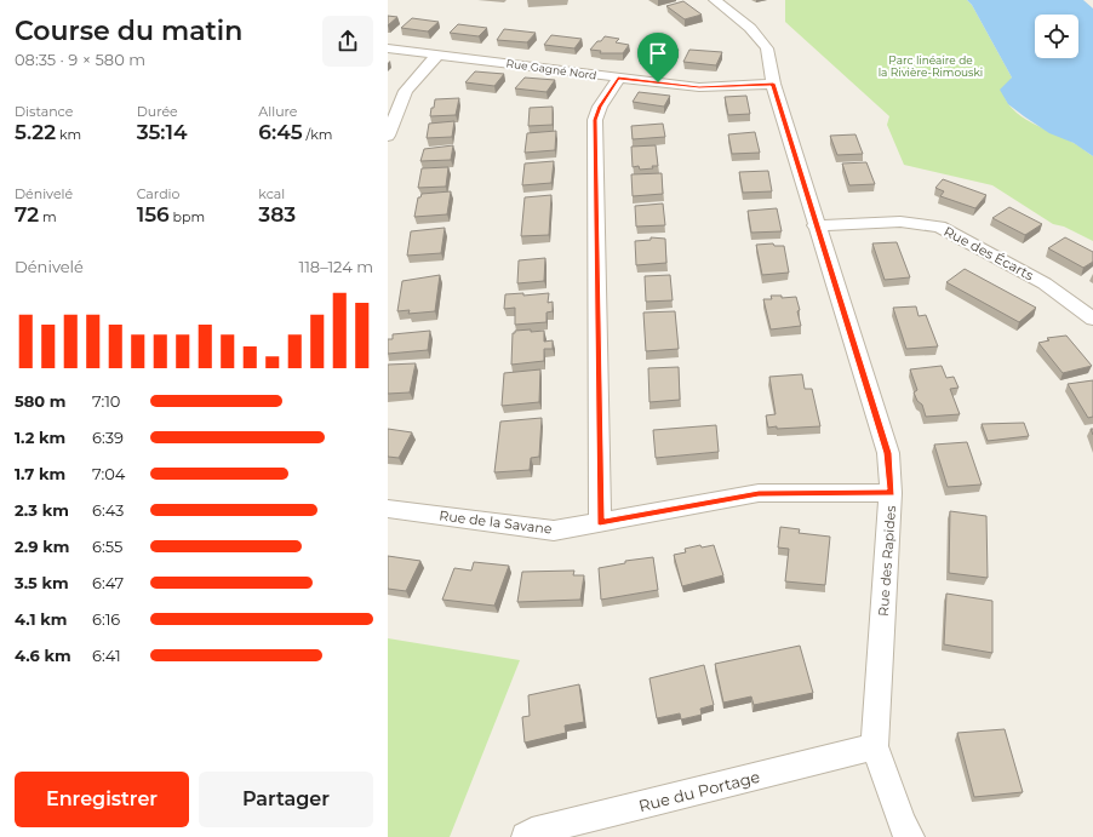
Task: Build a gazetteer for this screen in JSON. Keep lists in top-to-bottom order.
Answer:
{
  "streets": {
    "street": [
      "Rue Gagné Nord",
      "Rue des Écarts",
      "Rue de la Savane",
      "Rue des Rapides",
      "Rue du Portage"
    ]
  },
  "crossings": [
    ["Rue Gagné Nord", "Rue des Rapides"],
    ["Rue des Écarts", "Rue des Rapides"],
    ["Rue de la Savane", "Rue des Rapides"],
    ["Rue des Rapides", "Rue du Portage"]
  ],
  "parks": ["Parc linéaire de la Rivière-Rimouski"],
  "page": {
    "heading": ["Course du matin", "08:35 · 9 × 580 m"],
    "stats": [
      ["Distance", "5.22 km"],
      ["Durée", "35:14"],
      ["Allure", "6:45 /km"],
      ["Dénivelé", "72 m"],
      ["Cardio", "156 bpm"],
      ["kcal", "383"]
    ],
    "chart": ["Dénivelé", "118–124 m"],
    "list": [
      {
        "name": "580 m",
        "note": "7:10"
      },
      {
        "name": "1.2 km",
        "note": "6:39"
      },
      {
        "name": "1.7 km",
        "note": "7:04"
      },
      {
        "name": "2.3 km",
        "note": "6:43"
      },
      {
        "name": "2.9 km",
        "note": "6:55"
      },
      {
        "name": "3.5 km",
        "note": "6:47"
      },
      {
        "name": "4.1 km",
        "note": "6:16"
      },
      {
        "name": "4.6 km",
        "note": "6:41"
      }
    ],
    "buttons": ["Enregistrer", "Partager"]
  }
}
